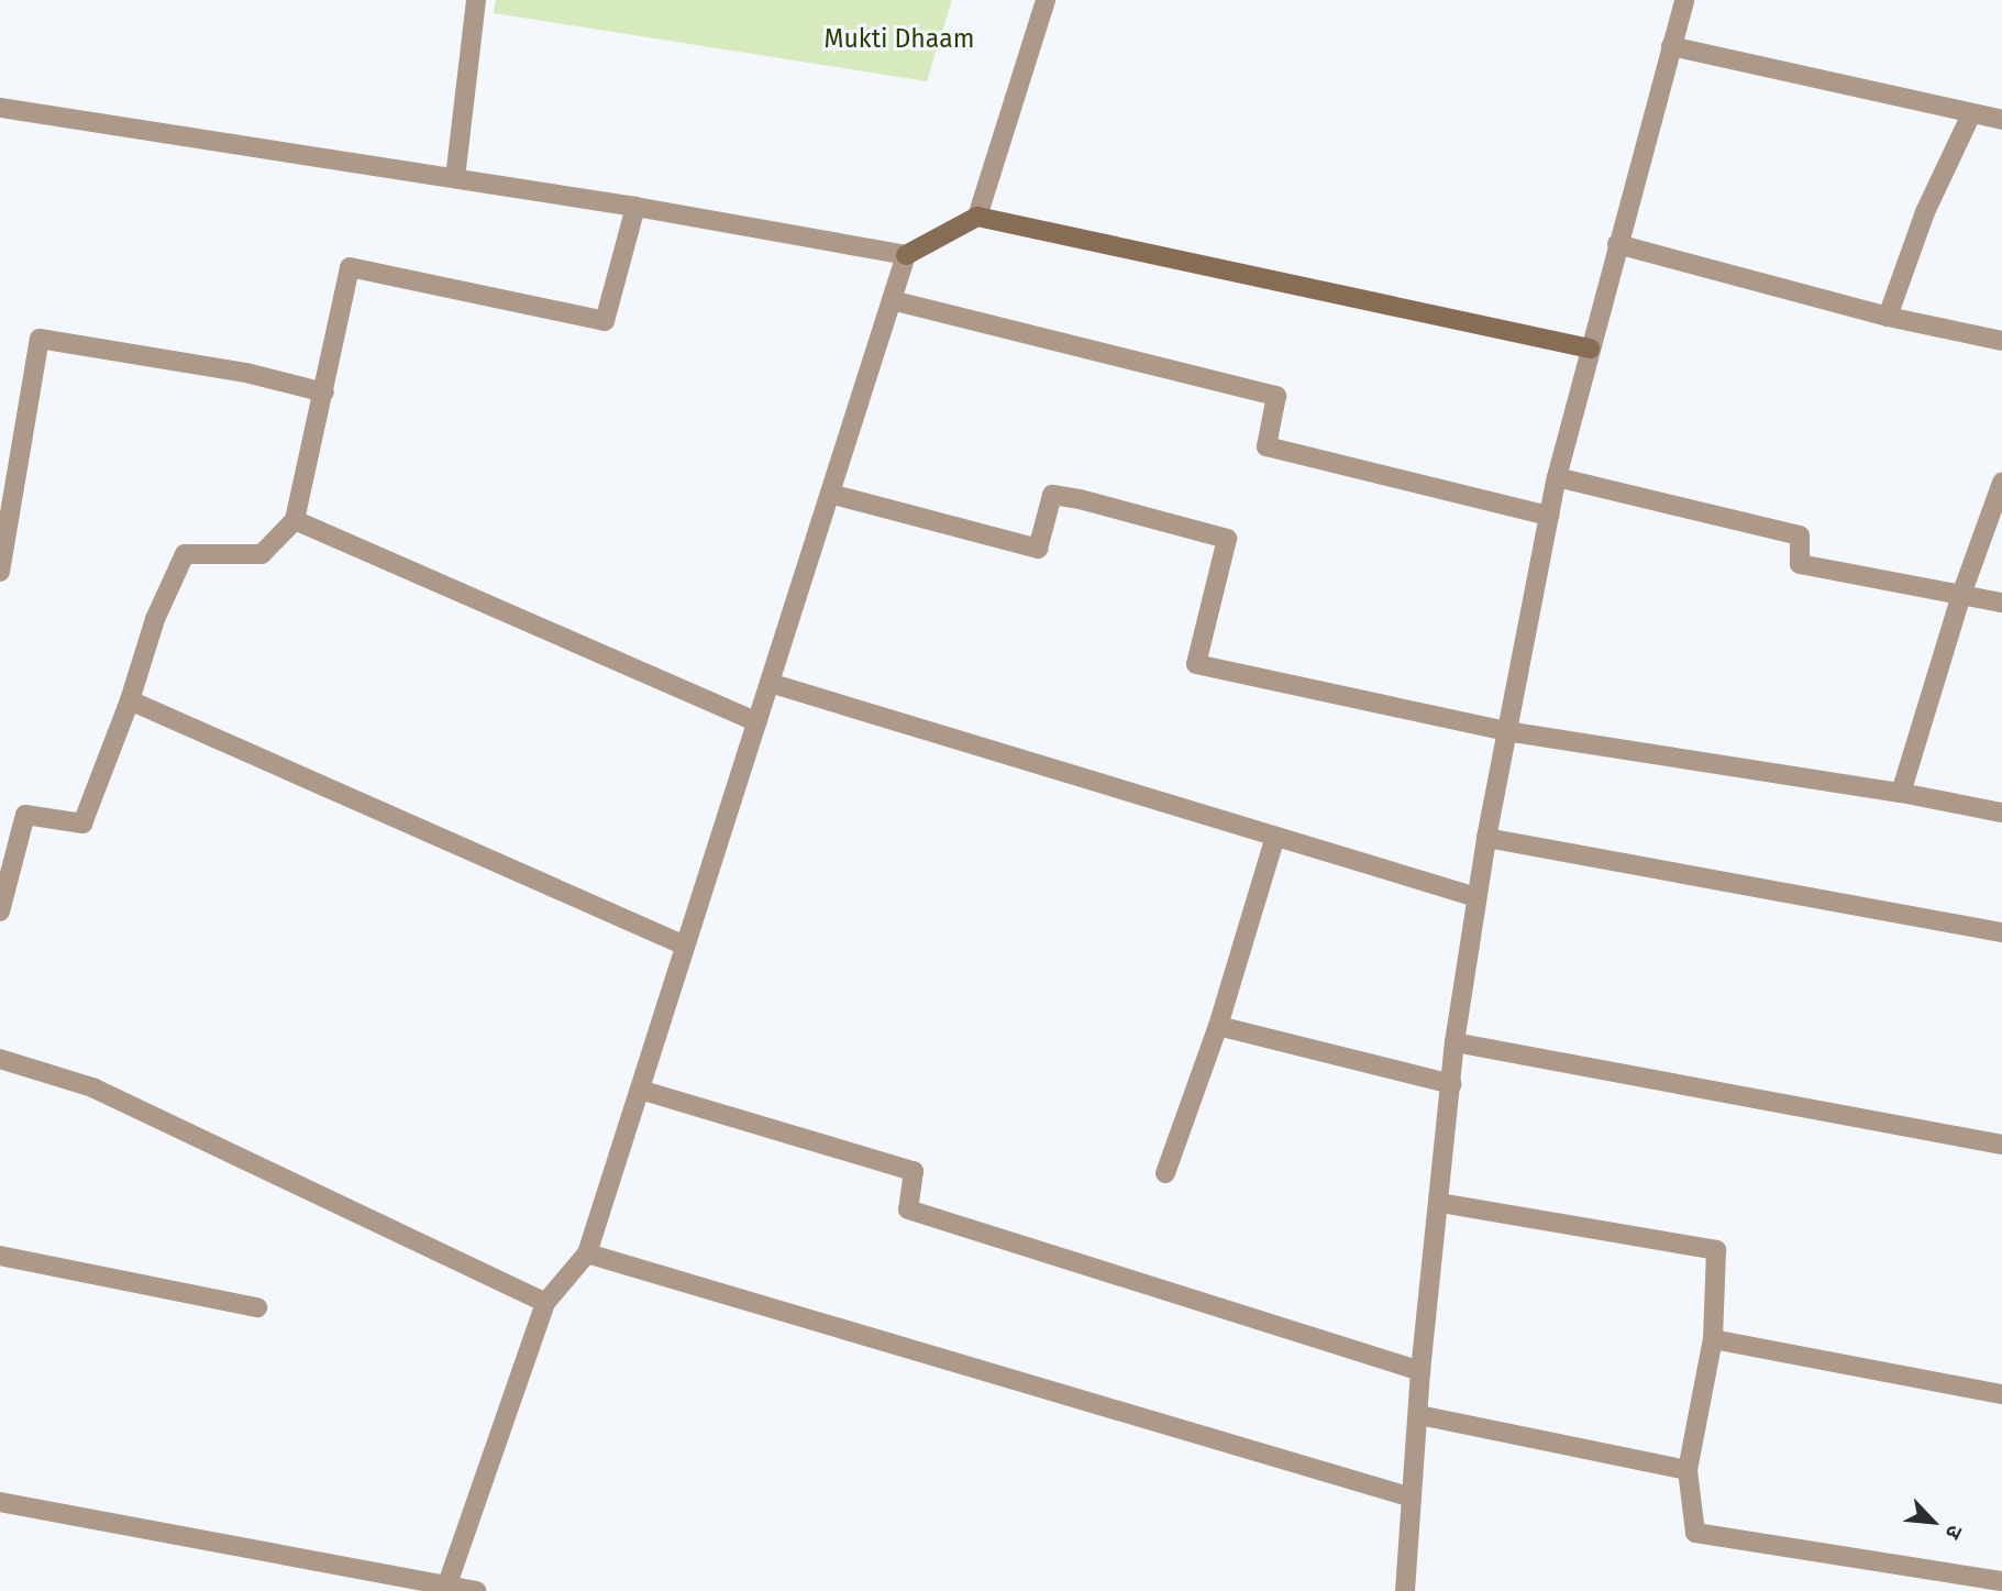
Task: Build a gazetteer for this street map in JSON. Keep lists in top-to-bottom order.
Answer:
{
  "parks": ["Mukti Dhaam"],
  "north": "bottom right"
}
